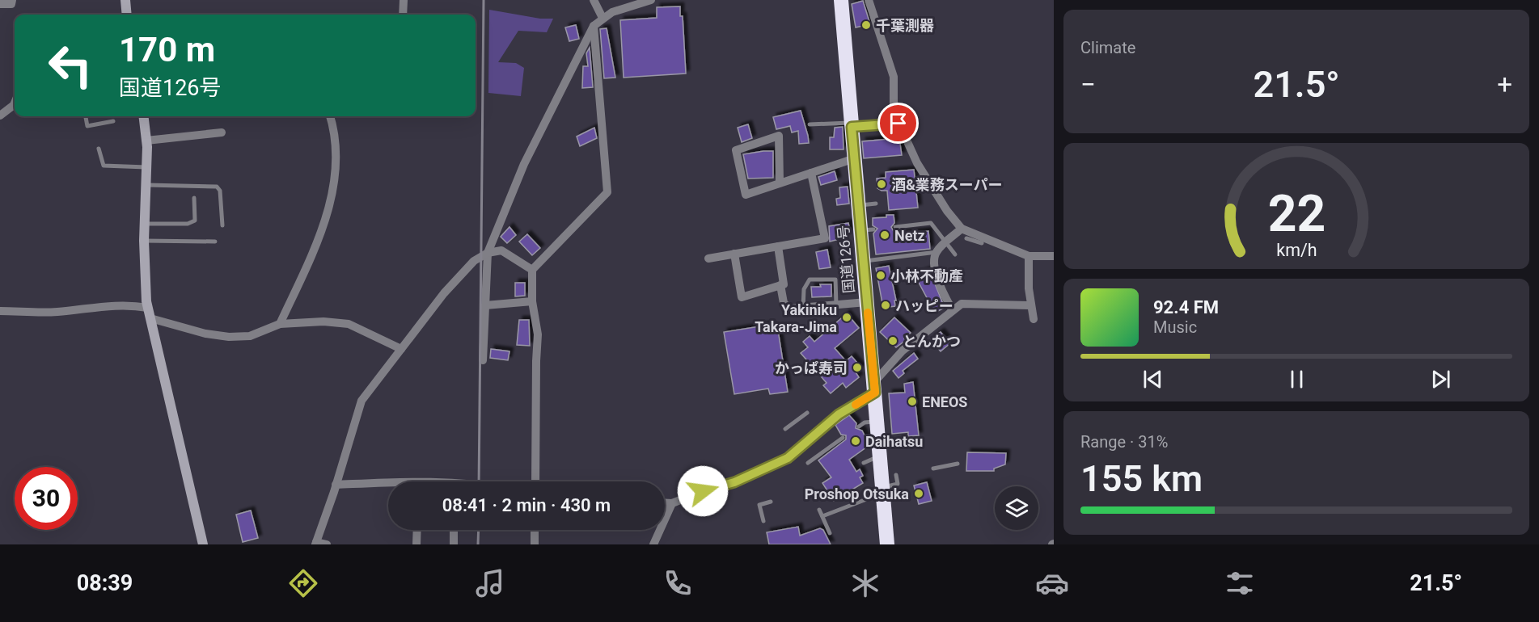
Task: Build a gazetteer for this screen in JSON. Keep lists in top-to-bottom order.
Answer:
{
  "streets": {
    "highway": ["国道126号"]
  },
  "places": [
    "千葉測器",
    "酒&業務スーパー",
    "Netz",
    "小林不動產",
    "ハッピー",
    "Yakiniku Takara-Jima",
    "とんかつ",
    "かっぱ寿司",
    "ENEOS",
    "Daihatsu",
    "Proshop Otsuka"
  ],
  "page": {
    "tile": [
      "Climate",
      ["Range · 31%", "155 km"]
    ],
    "turn": ["170 m", "国道126号"],
    "heat": ["−", "21.5°", "+"],
    "song": ["92.4 FM", "Music"],
    "limit": "30",
    "trip": "08:41 · 2 min · 430 m",
    "tabs": ["08:39", "21.5°"],
    "gauge": ["22", "km/h"]
  }
}
